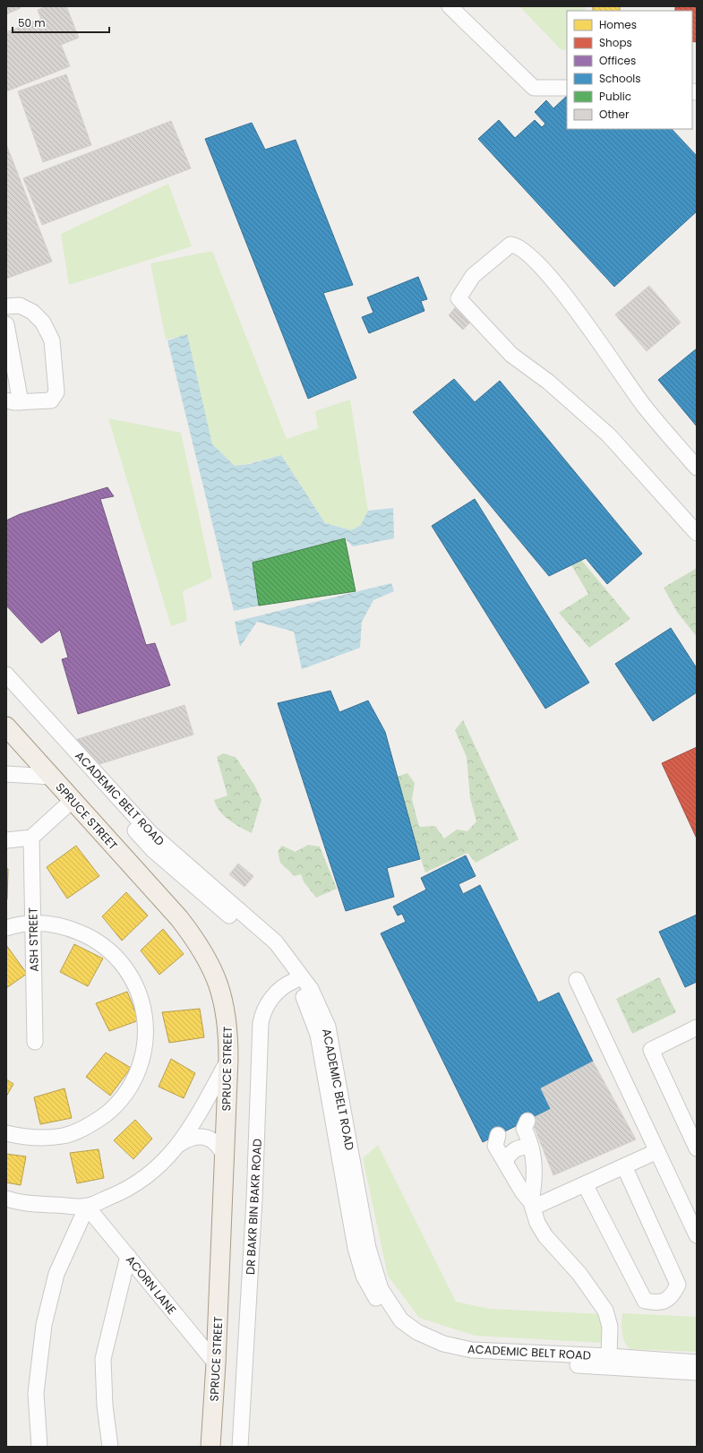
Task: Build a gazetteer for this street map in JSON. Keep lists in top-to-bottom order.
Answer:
{
  "streets": {
    "main road": ["SPRUCE STREET"],
    "street": [
      "ACADEMIC BELT ROAD",
      "ASH STREET",
      "DR BAKR BIN BAKR ROAD",
      "ACORN LANE"
    ]
  },
  "crossings": [
    ["ACADEMIC BELT ROAD", "DR BAKR BIN BAKR ROAD"],
    ["SPRUCE STREET", "ACORN LANE"]
  ],
  "legend": [
    "Homes",
    "Shops",
    "Offices",
    "Schools",
    "Public",
    "Other"
  ],
  "scale_bar": "50 m"
}
